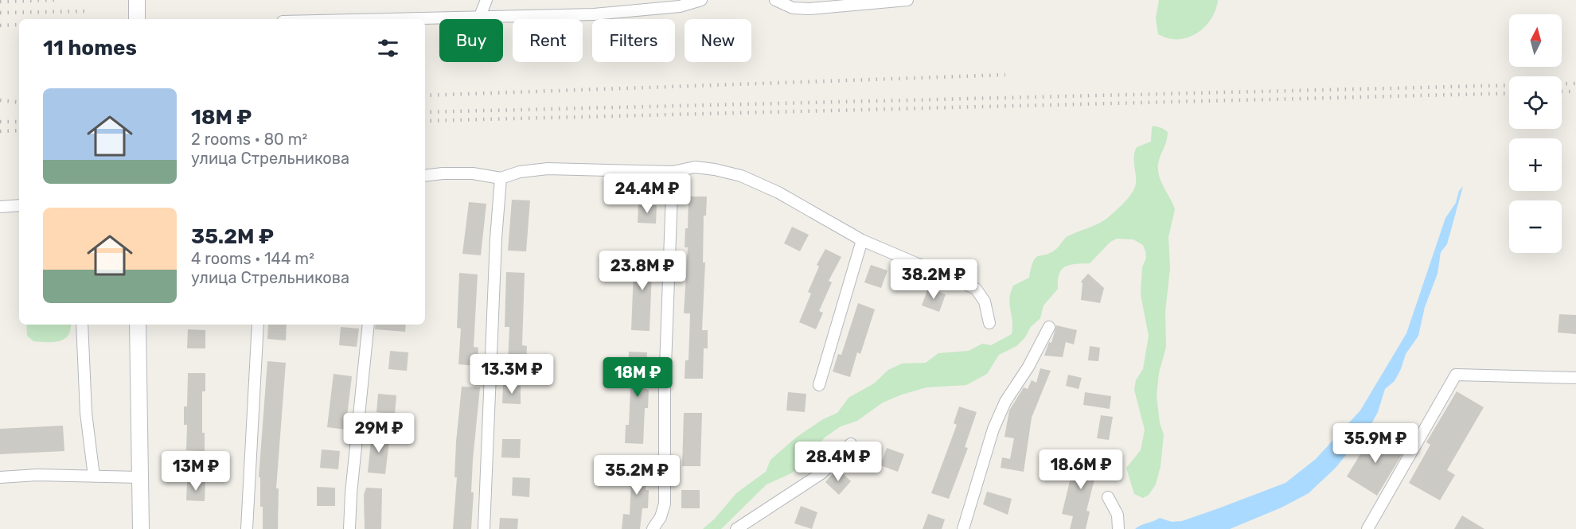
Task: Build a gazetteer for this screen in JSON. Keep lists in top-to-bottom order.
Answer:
{
  "north": "top",
  "page": {
    "map_buttons": ["+", "−"],
    "chip": [
      "Buy",
      "Rent",
      "Filters",
      "New"
    ],
    "heading": "11 homes",
    "list": [
      {
        "name": "18M ₽",
        "note": "2 rooms · 80 m² · улица Стрельникова"
      },
      {
        "name": "35.2M ₽",
        "note": "4 rooms · 144 m² · улица Стрельникова"
      }
    ],
    "price": [
      "24.4M ₽",
      "23.8M ₽",
      "38.2M ₽",
      "13.3M ₽",
      "18M ₽",
      "29M ₽",
      "35.9M ₽",
      "28.4M ₽",
      "18.6M ₽",
      "13M ₽",
      "35.2M ₽"
    ]
  }
}
